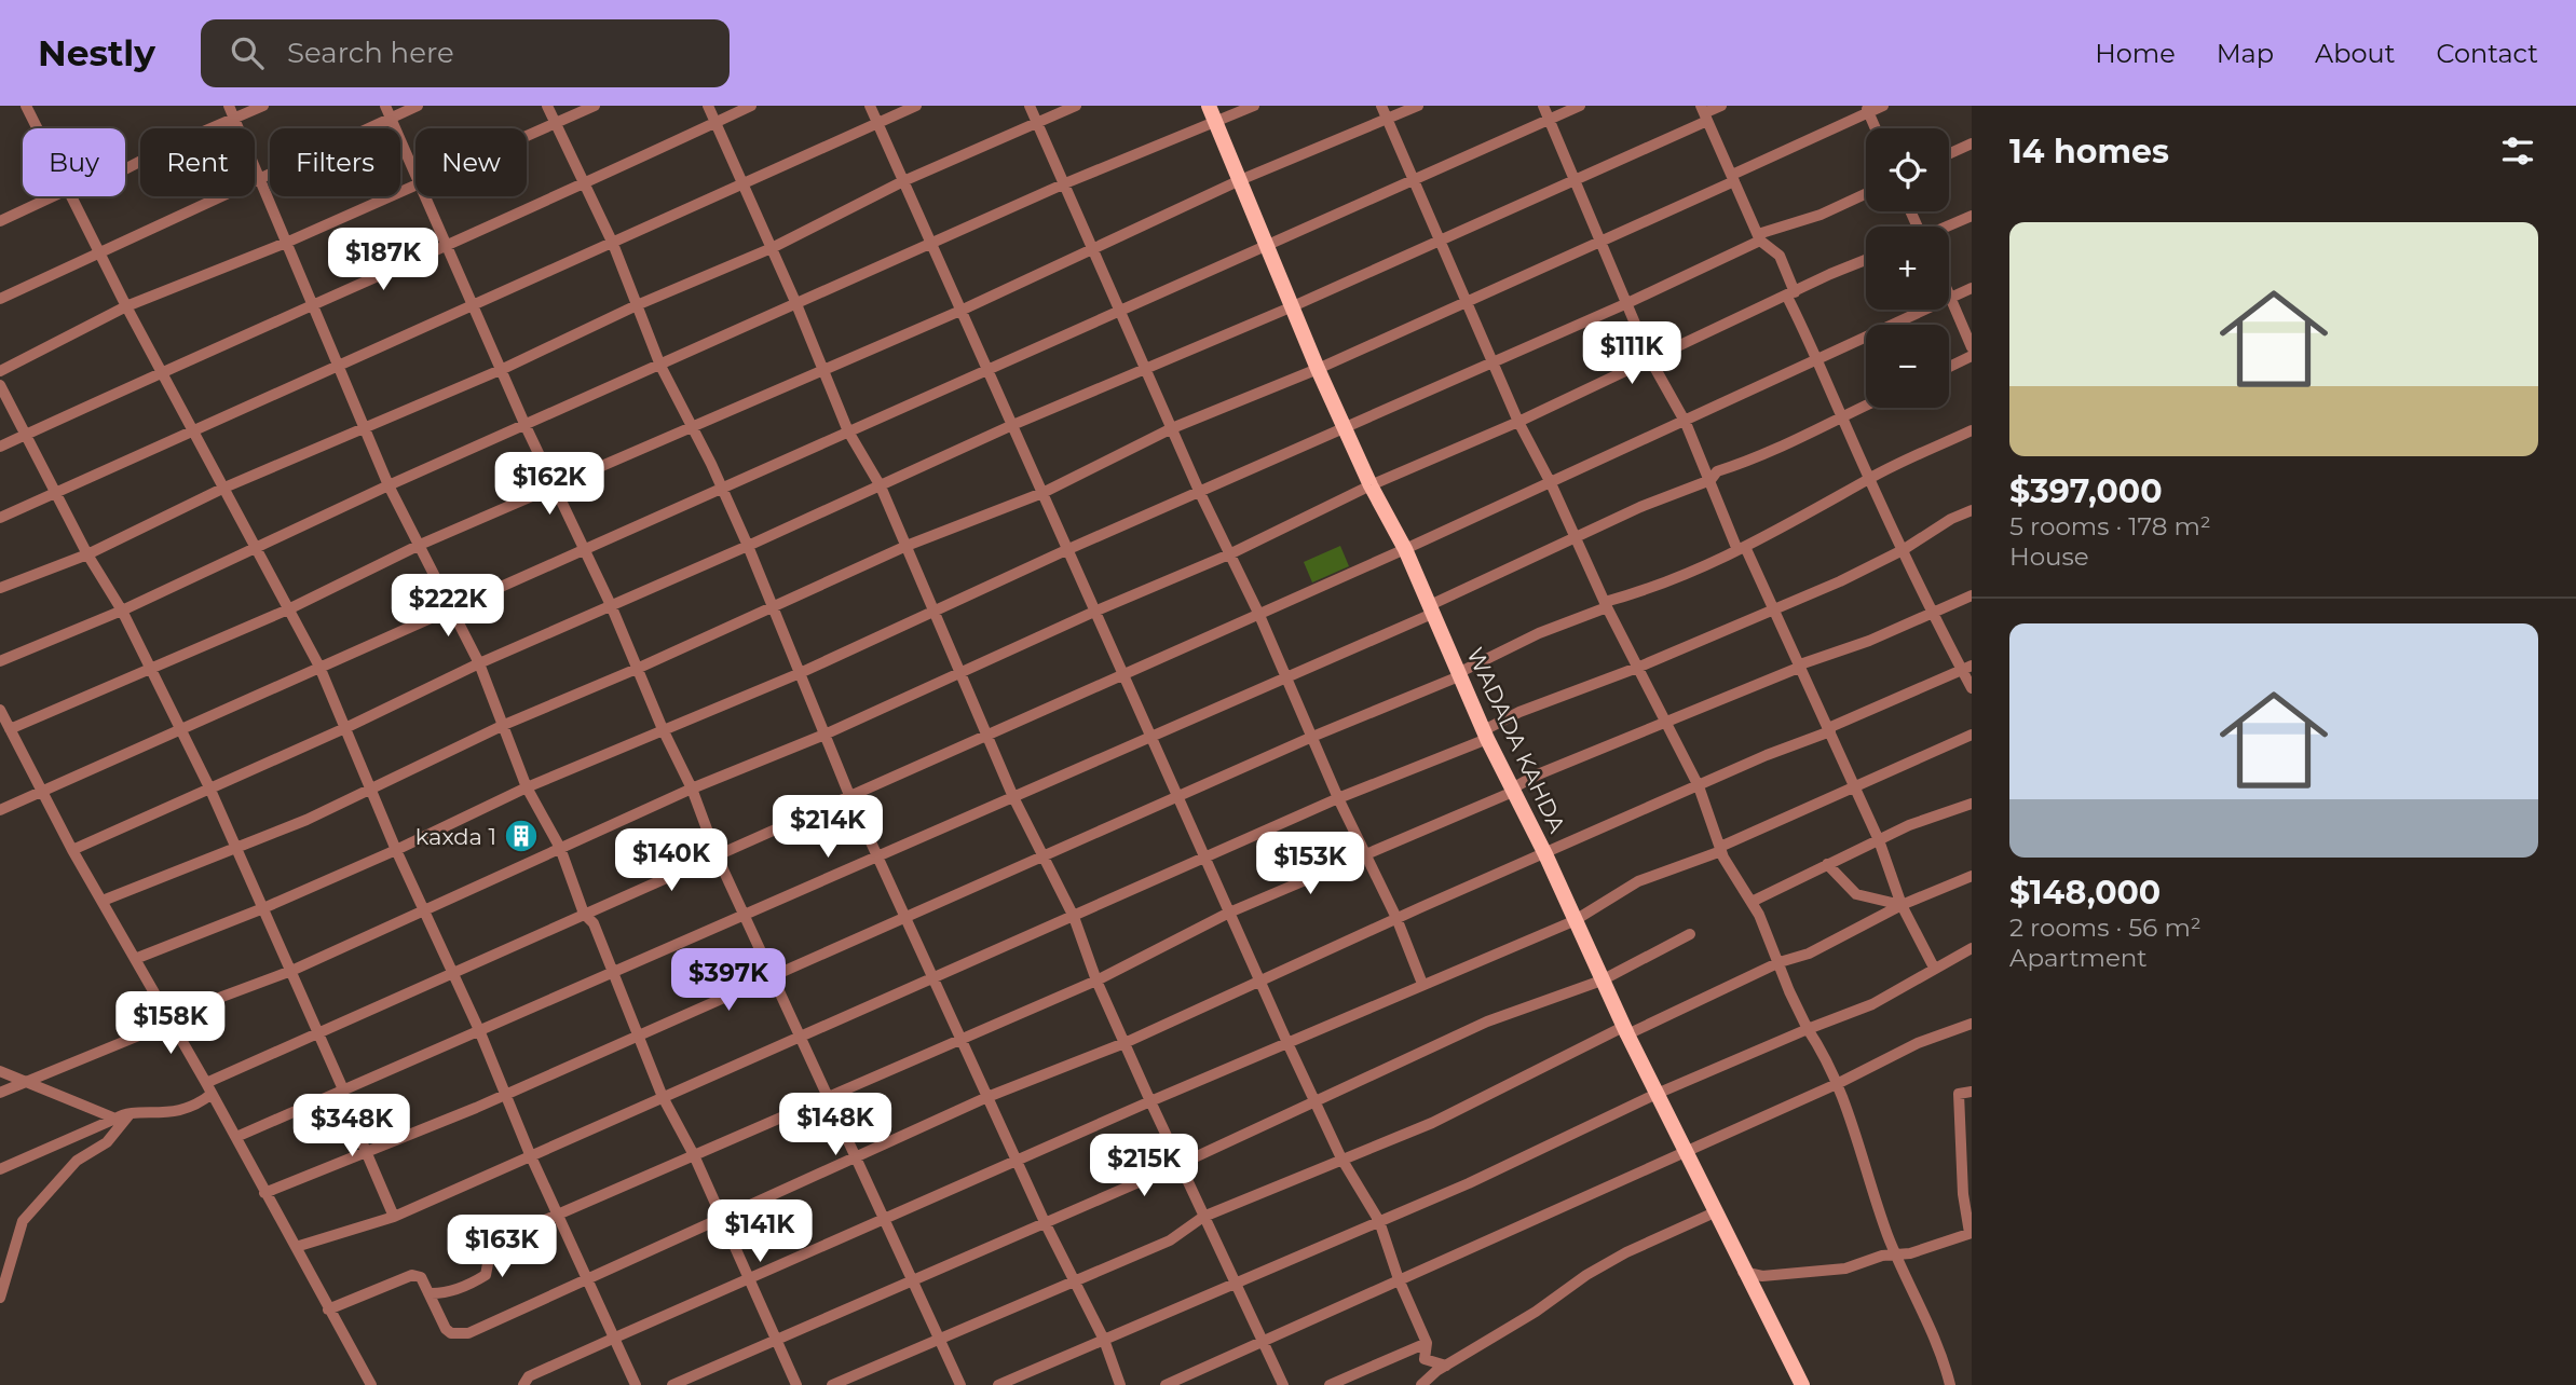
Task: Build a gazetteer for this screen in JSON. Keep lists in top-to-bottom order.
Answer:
{
  "streets": {
    "main road": ["WADADA KAHDA"]
  },
  "places": {
    "building": ["kaxda 1"]
  },
  "page": {
    "header": "Nestly",
    "search": "Search here",
    "nav": [
      "Home",
      "Map",
      "About",
      "Contact"
    ],
    "heading": "14 homes",
    "map_buttons": ["+", "−"],
    "chip": [
      "Buy",
      "Rent",
      "Filters",
      "New"
    ],
    "list": [
      {
        "name": "$397,000",
        "note": "5 rooms · 178 m² · House"
      },
      {
        "name": "$148,000",
        "note": "2 rooms · 56 m² · Apartment"
      }
    ],
    "price": [
      "$187K",
      "$111K",
      "$162K",
      "$222K",
      "$214K",
      "$140K",
      "$153K",
      "$397K",
      "$158K",
      "$148K",
      "$348K",
      "$215K",
      "$141K",
      "$163K"
    ]
  }
}
